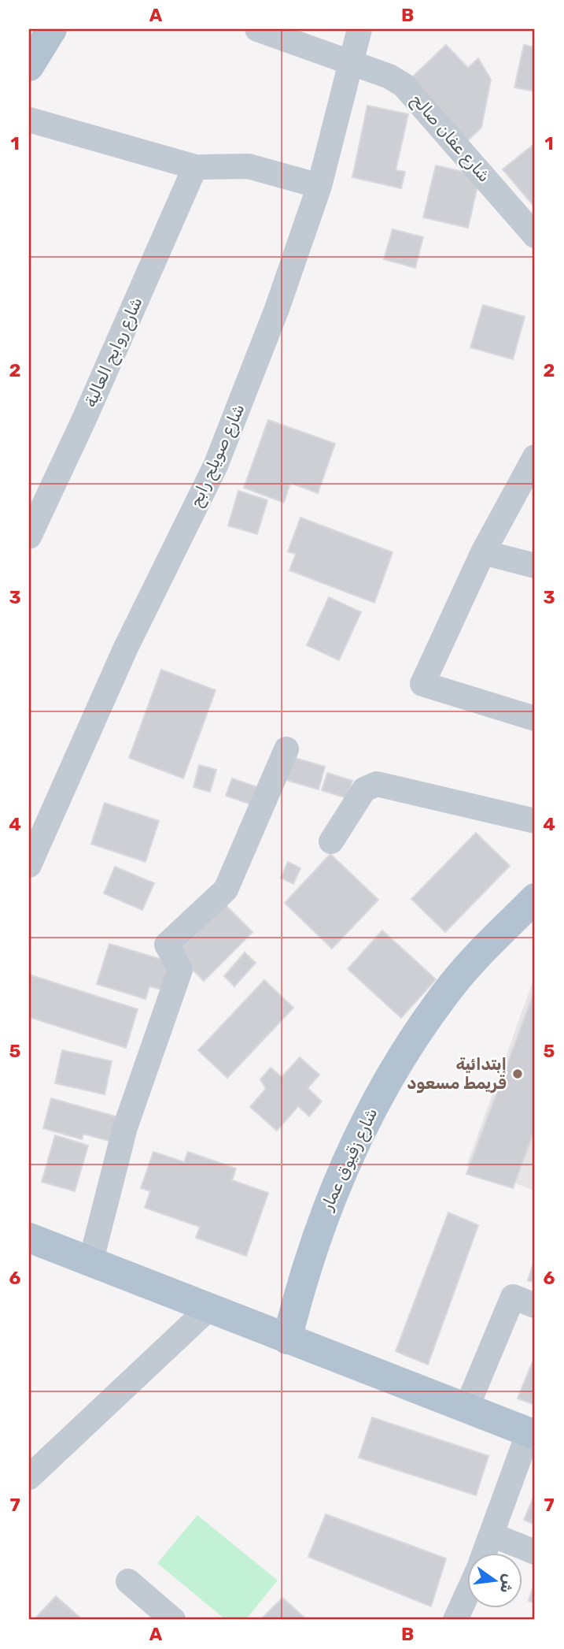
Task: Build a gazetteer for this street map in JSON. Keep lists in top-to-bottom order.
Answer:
{
  "streets": {
    "main road": ["شارع زقيوق عمار"],
    "street": ["شارع عفان صالح", "شارع روابح العالية", "شارع صويلح رابح"]
  },
  "crossings": [
    ["شارع عفان صالح", "شارع صويلح رابح"]
  ],
  "places": ["إبتدائية قريمط مسعود"],
  "north": "right",
  "grid": {
    "columns": ["A", "B"],
    "rows": [
      "1",
      "2",
      "3",
      "4",
      "5",
      "6",
      "7"
    ]
  }
}
